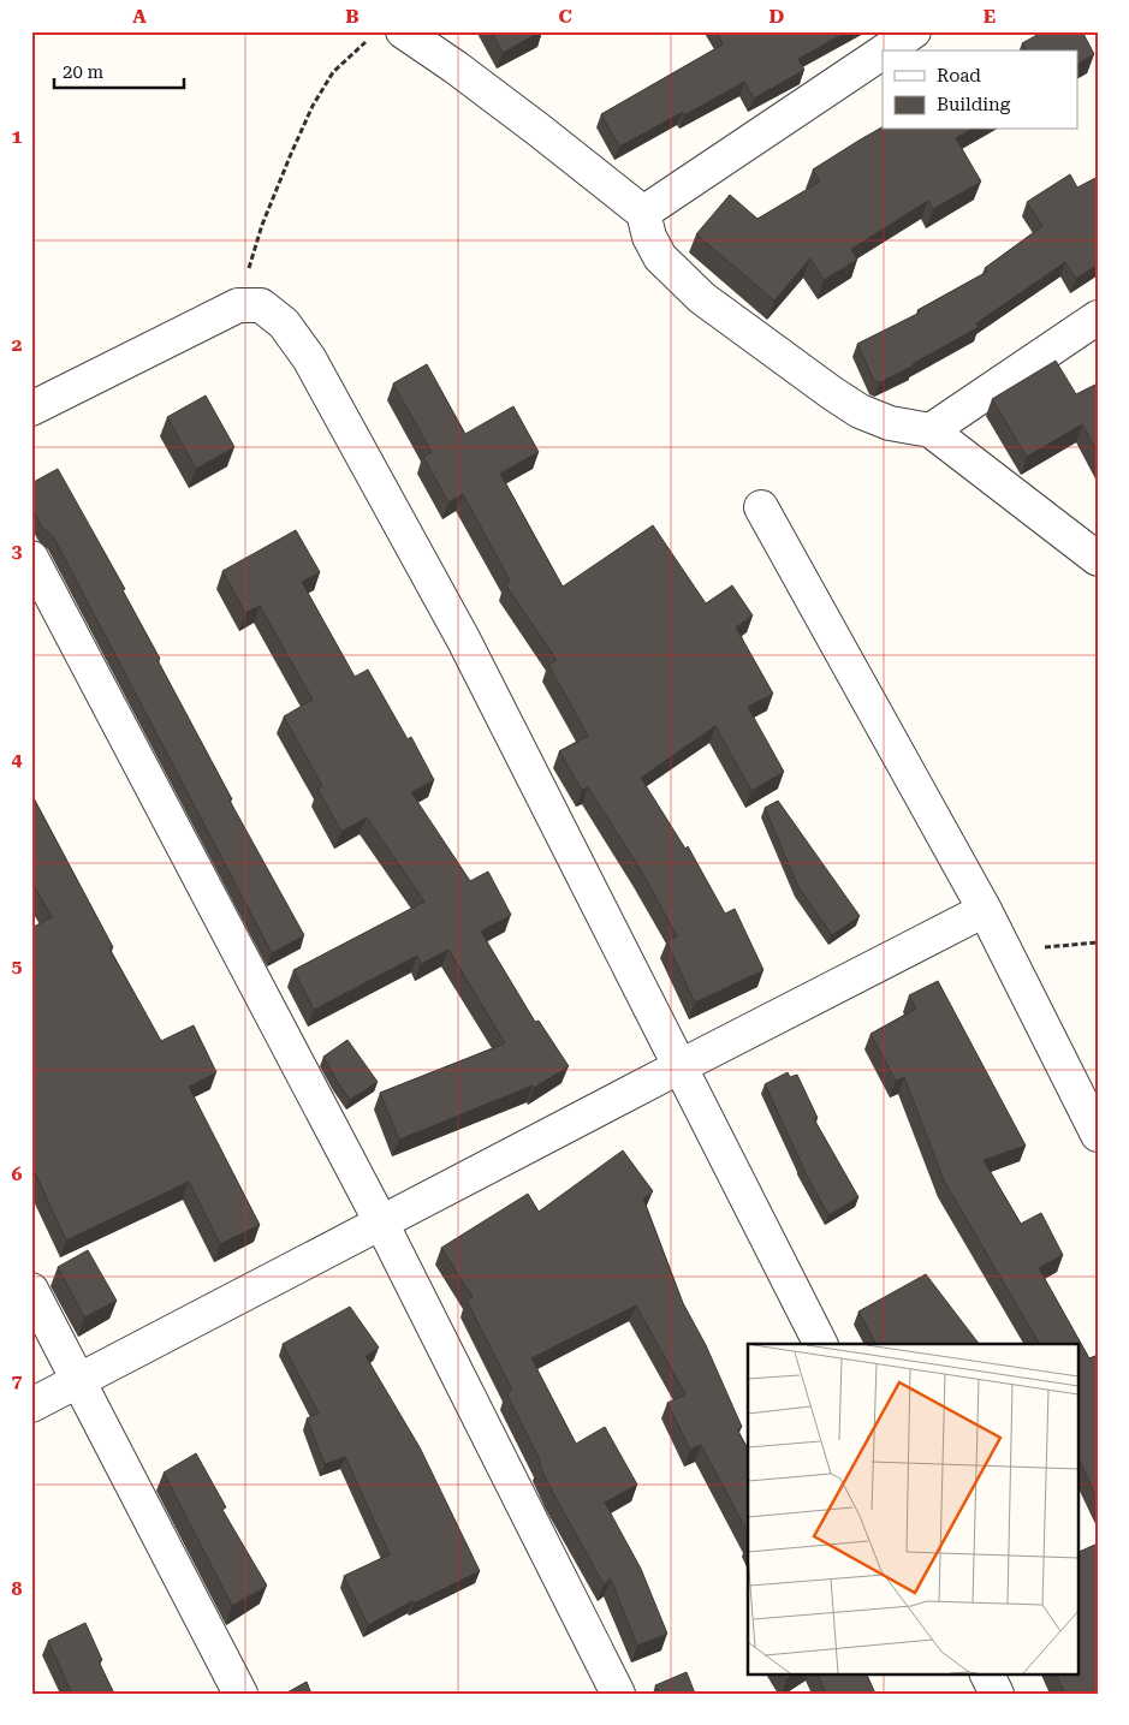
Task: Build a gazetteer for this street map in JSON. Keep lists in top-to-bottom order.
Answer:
{
  "legend": ["Road", "Building"],
  "scale_bar": "20 m",
  "grid": {
    "columns": [
      "A",
      "B",
      "C",
      "D",
      "E"
    ],
    "rows": [
      "1",
      "2",
      "3",
      "4",
      "5",
      "6",
      "7",
      "8"
    ]
  }
}
